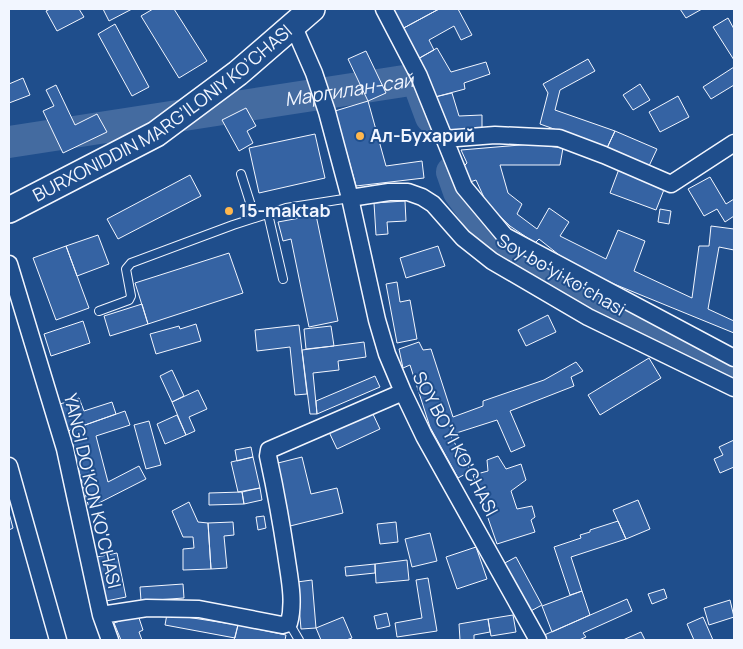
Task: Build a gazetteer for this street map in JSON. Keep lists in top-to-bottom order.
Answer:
{
  "streets": {
    "main road": ["BURXONIDDIN MARG’ILONIY KO’CHASI"],
    "street": ["Soy boʻyi koʻchasi", "SOY BO'YI KO'CHASI", "YANGI DO'KON KO'CHASI"]
  },
  "crossings": [
    ["Soy boʻyi koʻchasi", "SOY BO'YI KO'CHASI"]
  ],
  "water": ["Маргилан-сай"],
  "places": ["Ал-Бухарий", "15-maktab"]
}
